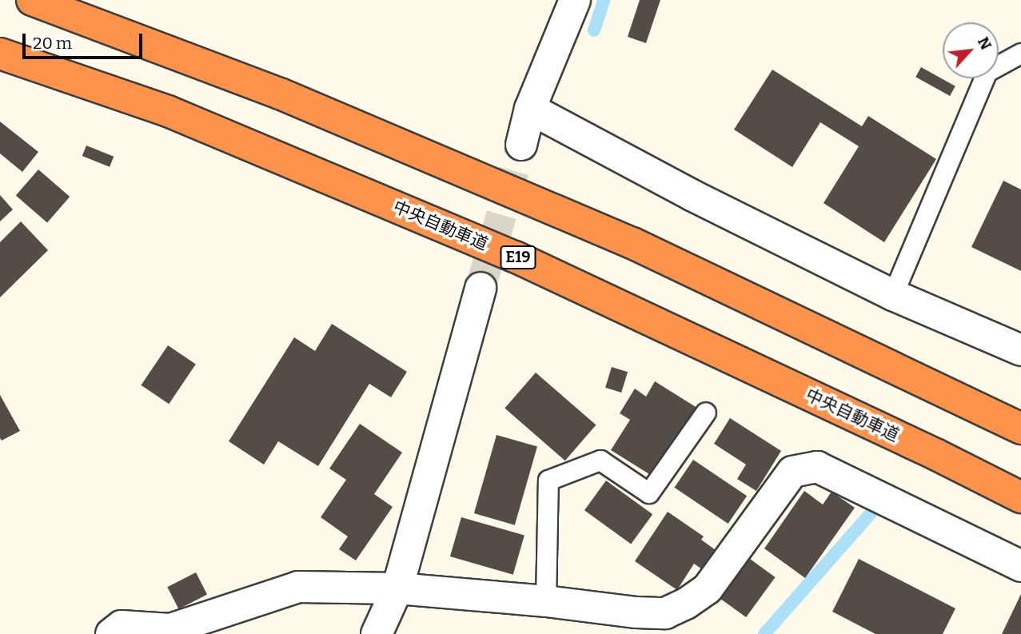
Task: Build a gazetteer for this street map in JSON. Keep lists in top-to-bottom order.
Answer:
{
  "streets": {
    "highway": ["中央自動車道", "E19"]
  },
  "scale_bar": "20 m",
  "north": "top right"
}
